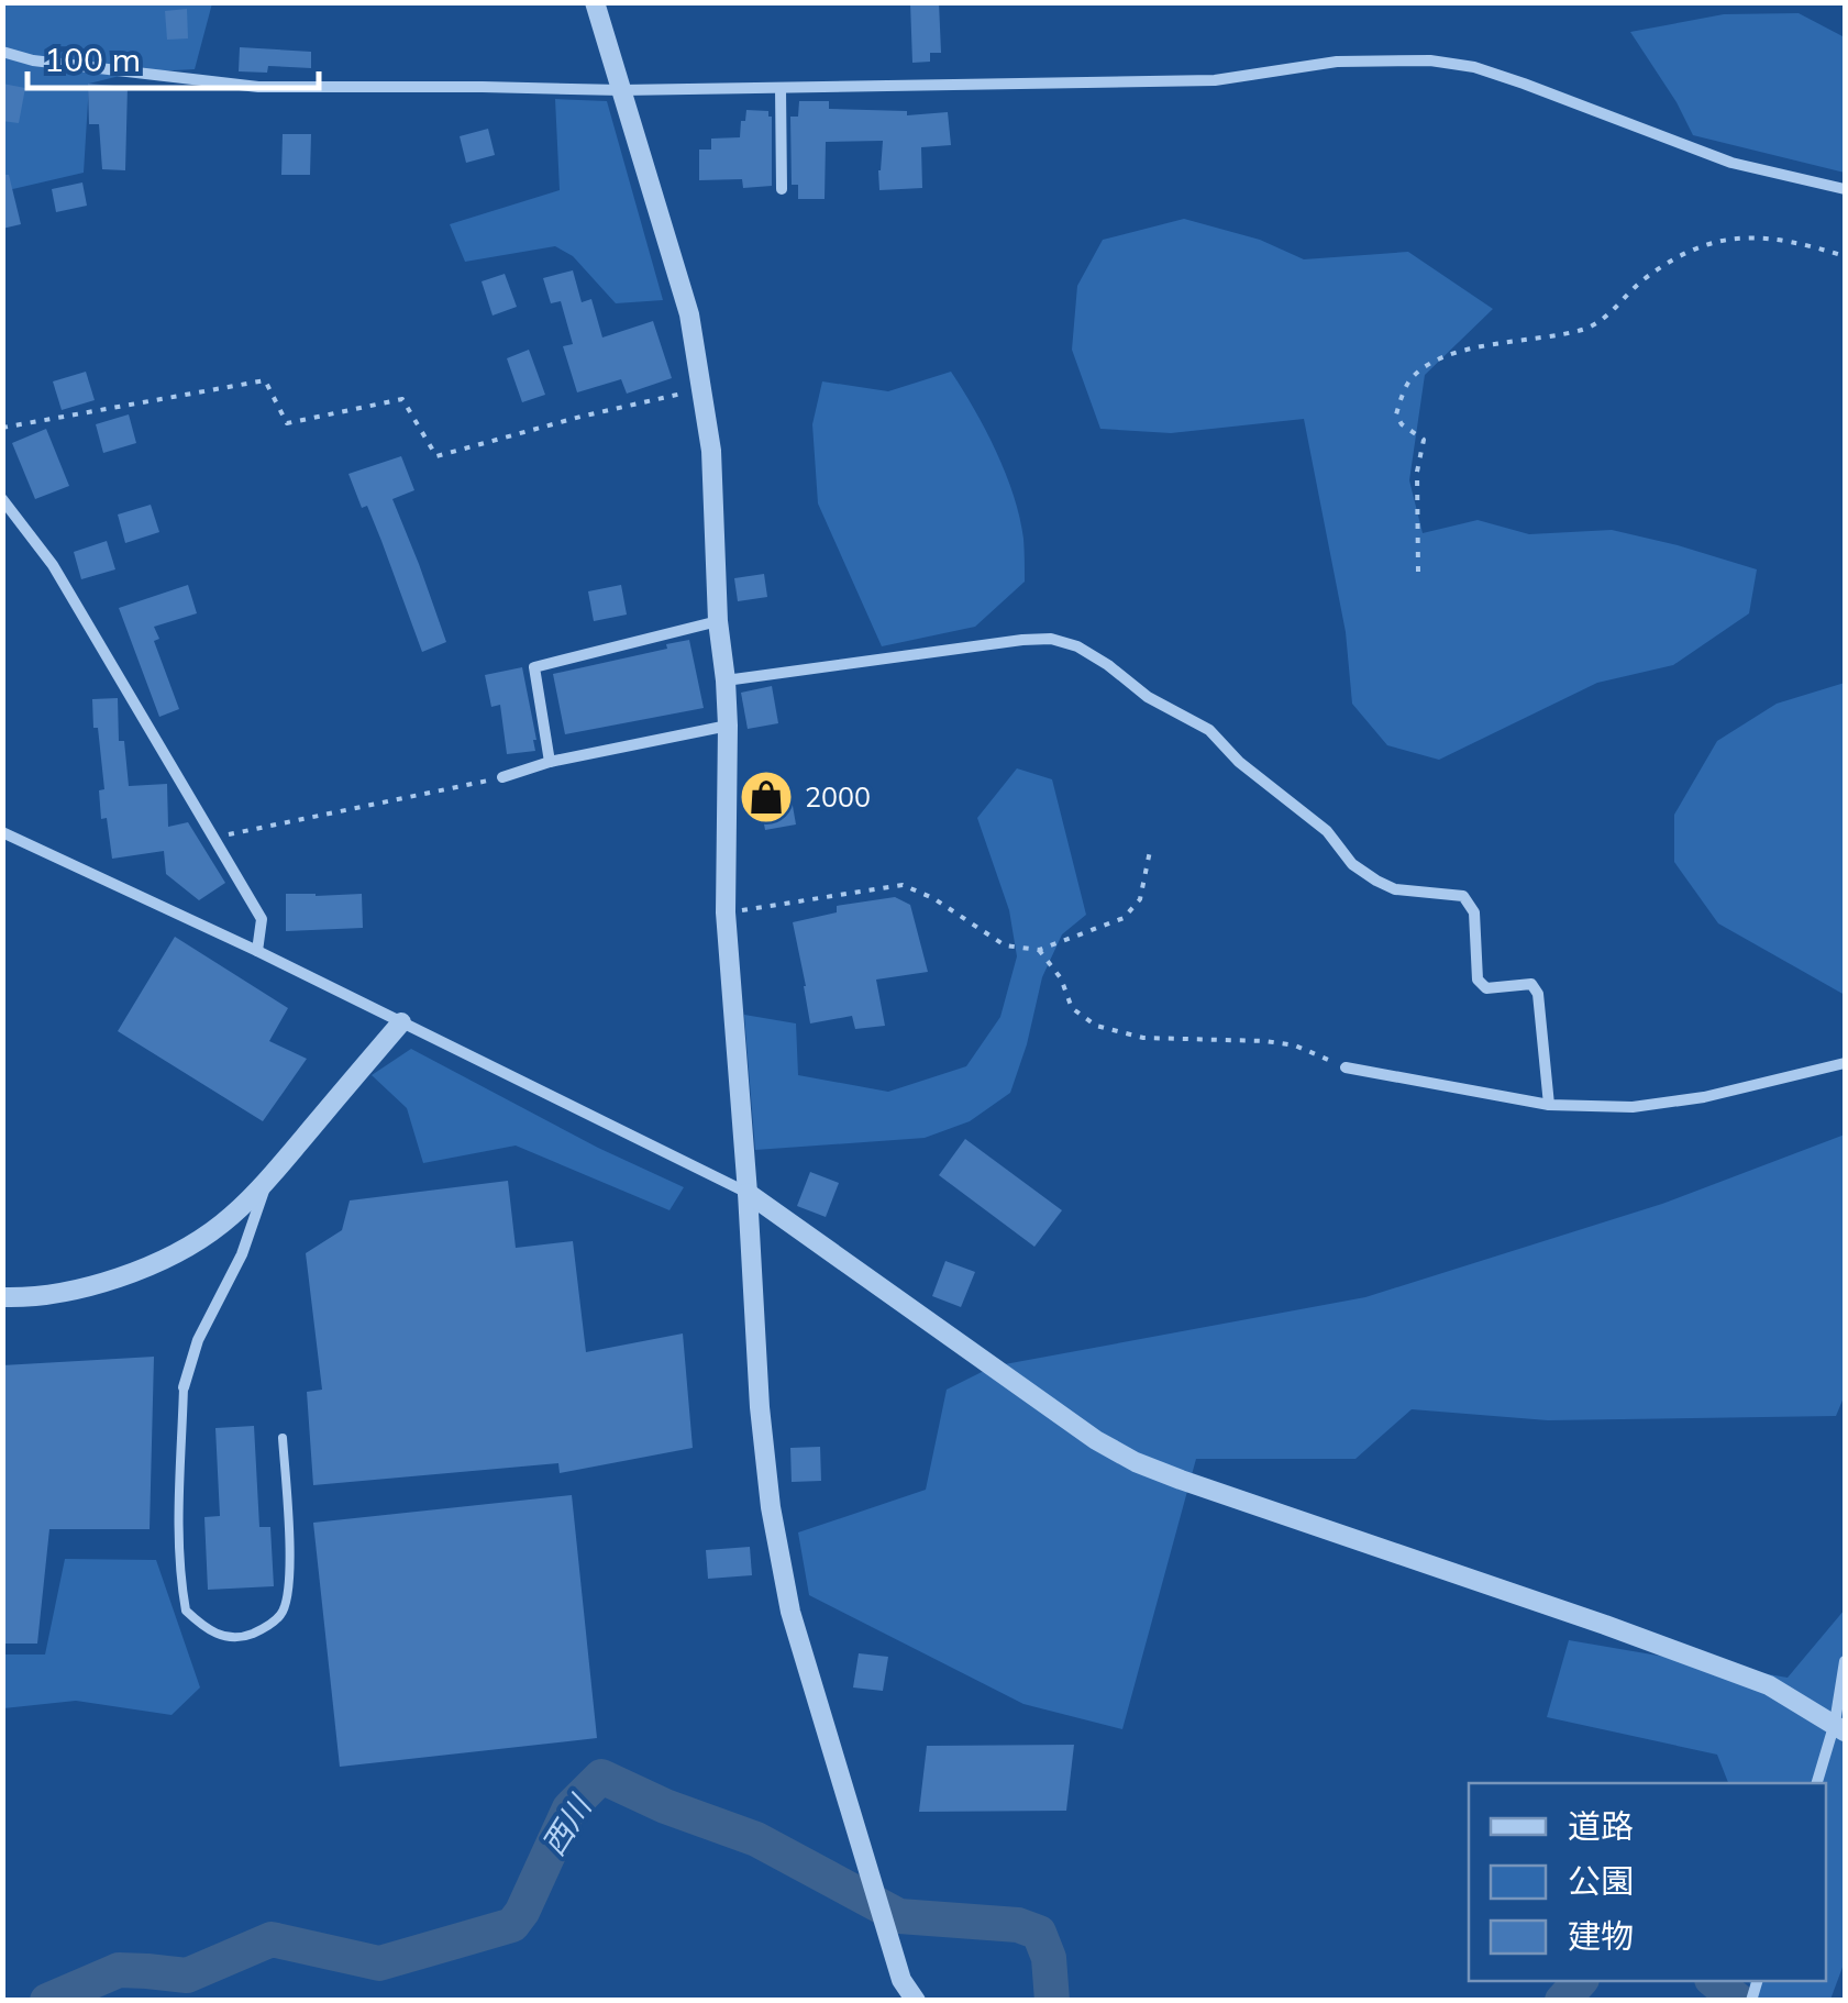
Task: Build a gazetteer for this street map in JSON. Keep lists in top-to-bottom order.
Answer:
{
  "water": ["西川"],
  "places": {
    "shop": ["2000"]
  },
  "legend": ["道路", "公園", "建物"],
  "scale_bar": "100 m"
}
